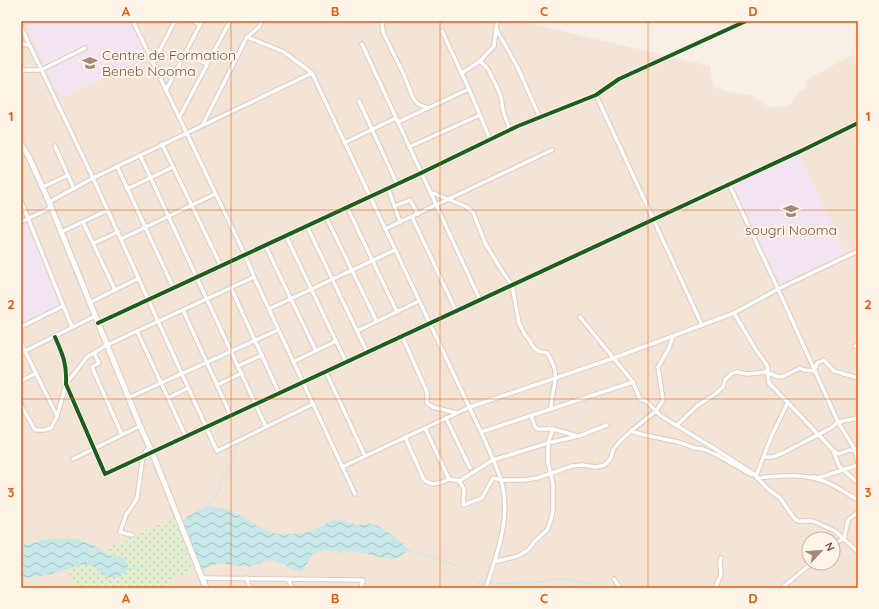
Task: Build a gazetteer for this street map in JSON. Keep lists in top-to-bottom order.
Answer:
{
  "places": {
    "school or university": ["Centre de Formation Beneb Nooma", "sougri Nooma"]
  },
  "north": "top right",
  "grid": {
    "columns": [
      "A",
      "B",
      "C",
      "D"
    ],
    "rows": ["1", "2", "3"]
  }
}
